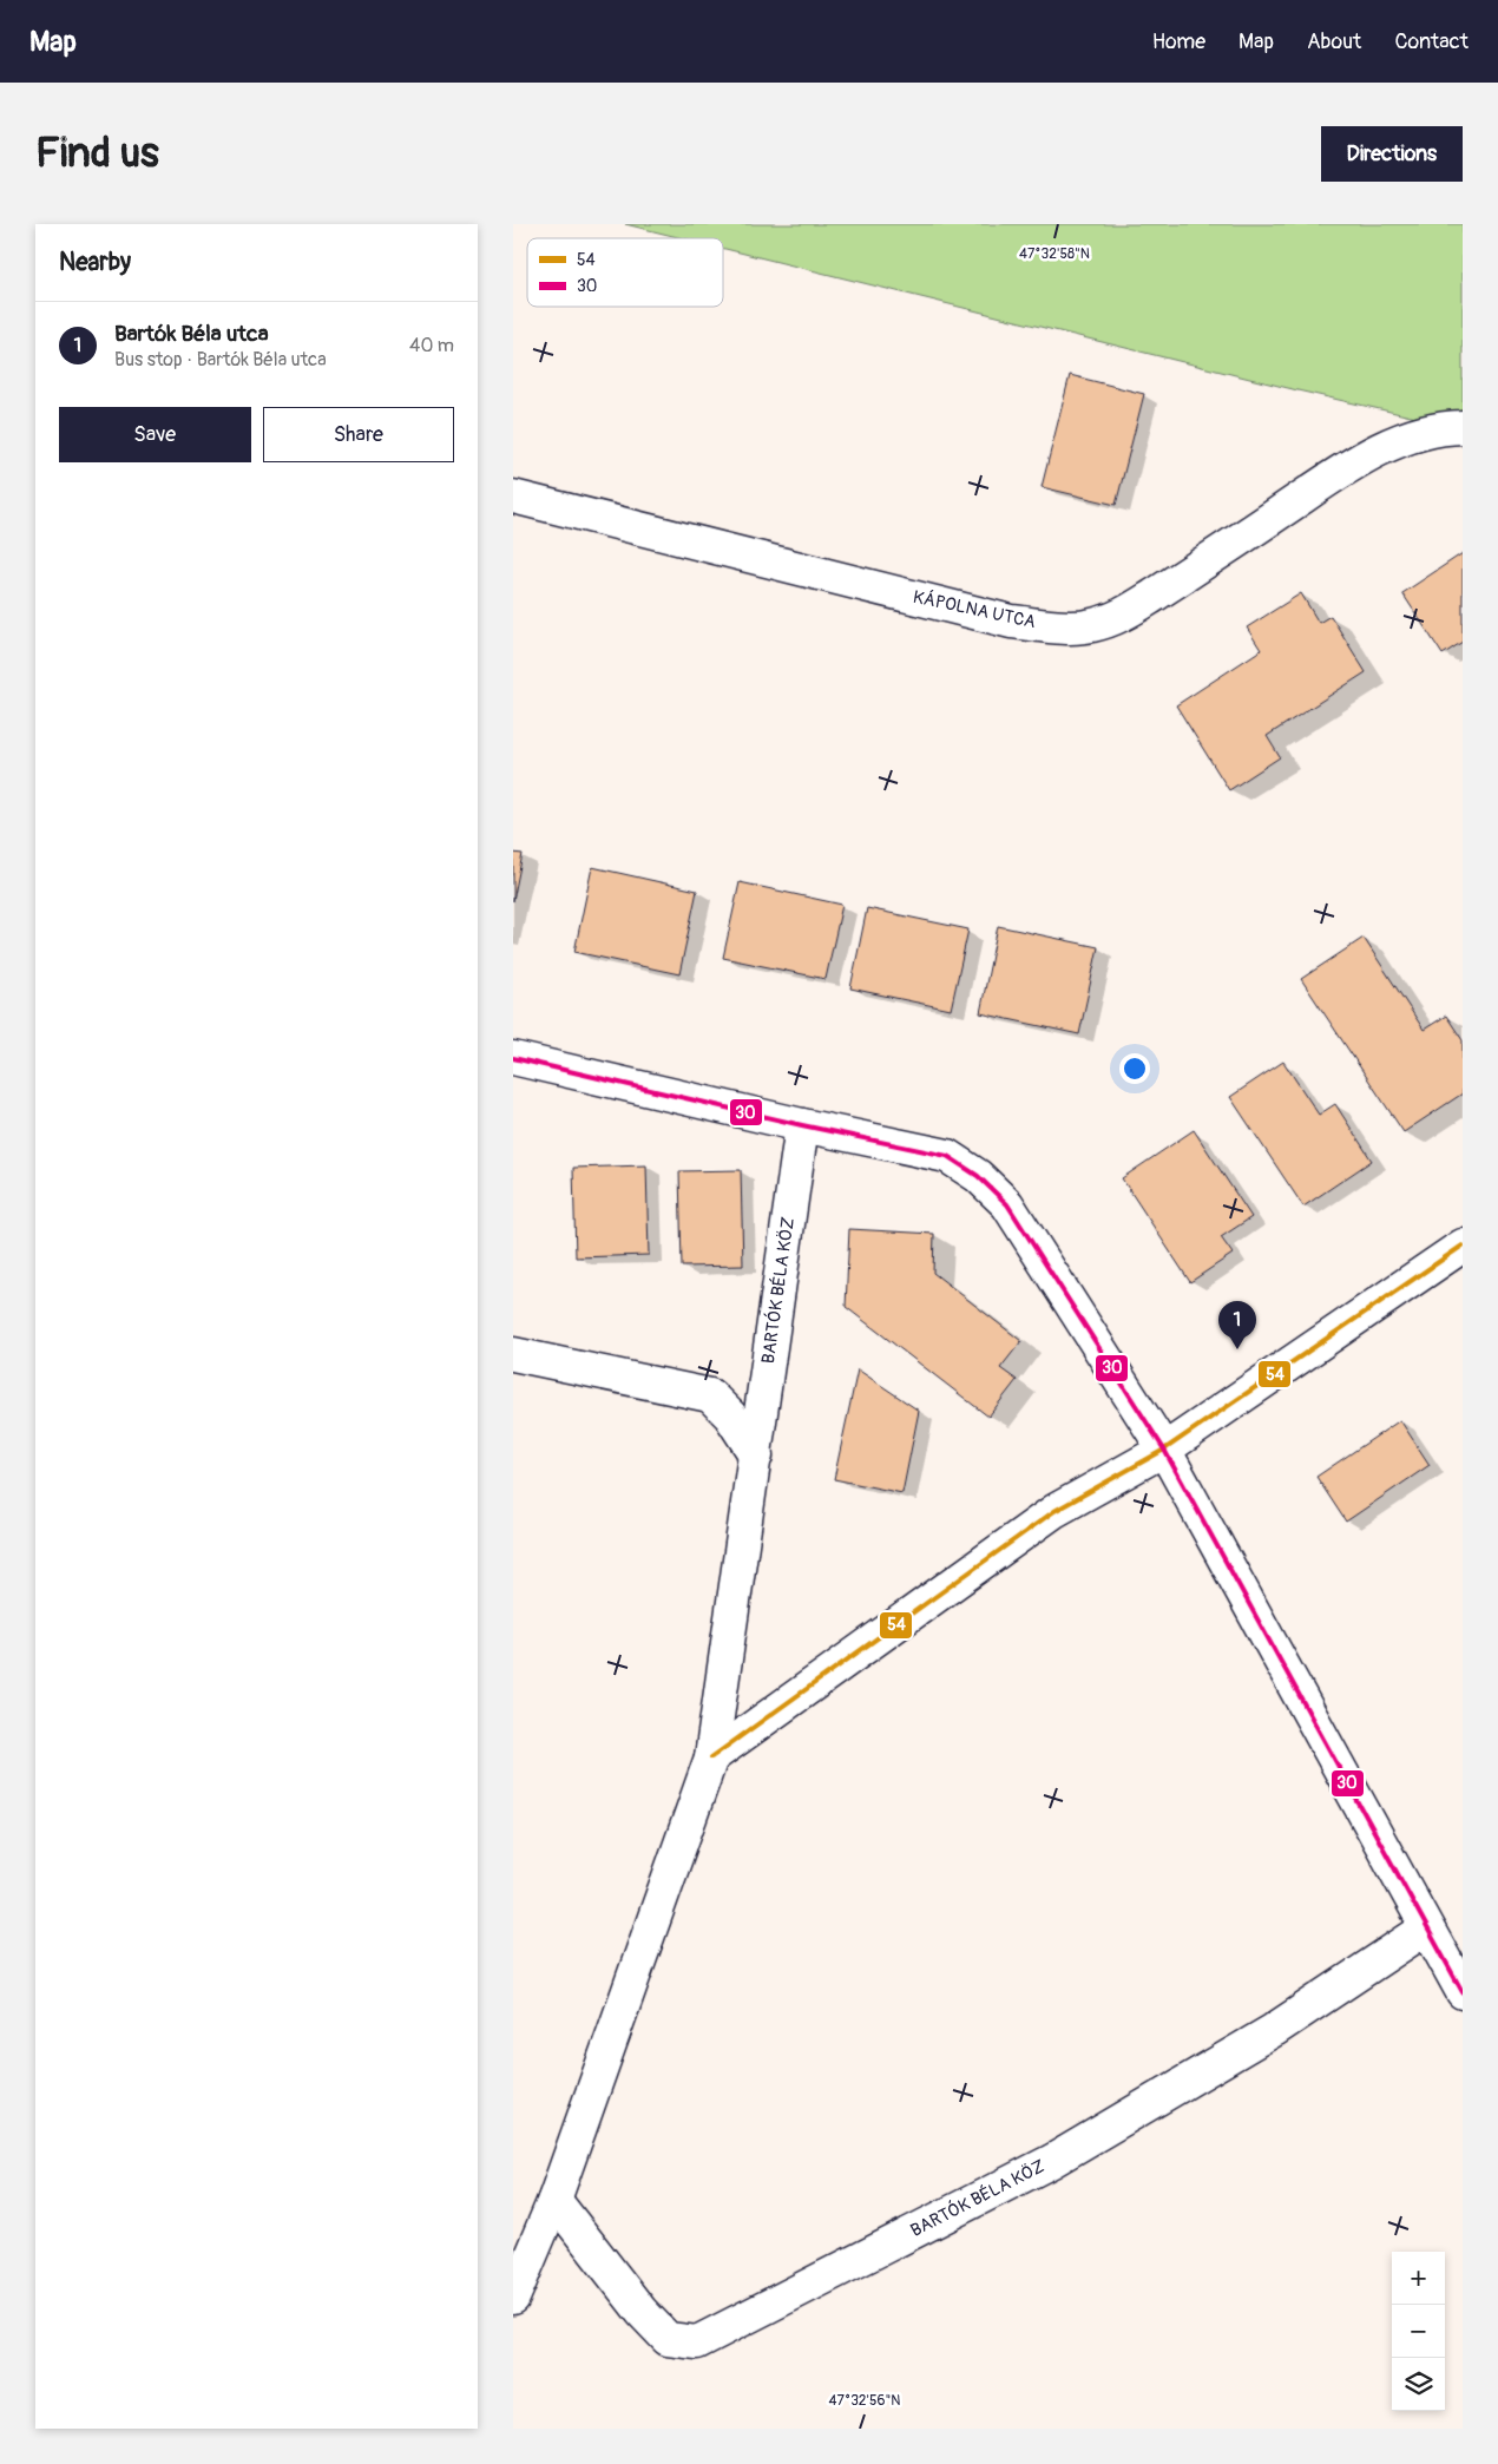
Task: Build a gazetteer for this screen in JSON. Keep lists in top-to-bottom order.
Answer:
{
  "streets": {
    "street": ["KÁPOLNA UTCA", "BARTÓK BÉLA KÖZ"]
  },
  "lines": ["transit line 30", "transit line 54"],
  "legend": ["54", "30"],
  "page": {
    "header": "Map",
    "nav": [
      "Home",
      "Map",
      "About",
      "Contact"
    ],
    "buttons": [
      "Directions",
      ["Save", "Share"]
    ],
    "title": "Find us",
    "heading": "Nearby",
    "list": [
      {
        "mark": "1",
        "name": "Bartók Béla utca",
        "note": "Bus stop · Bartók Béla utca",
        "value": "40 m"
      }
    ],
    "pins": "1",
    "map_buttons": ["+", "−"]
  },
  "coordinates": ["47°32'58\"N", "47°32'56\"N"]
}
